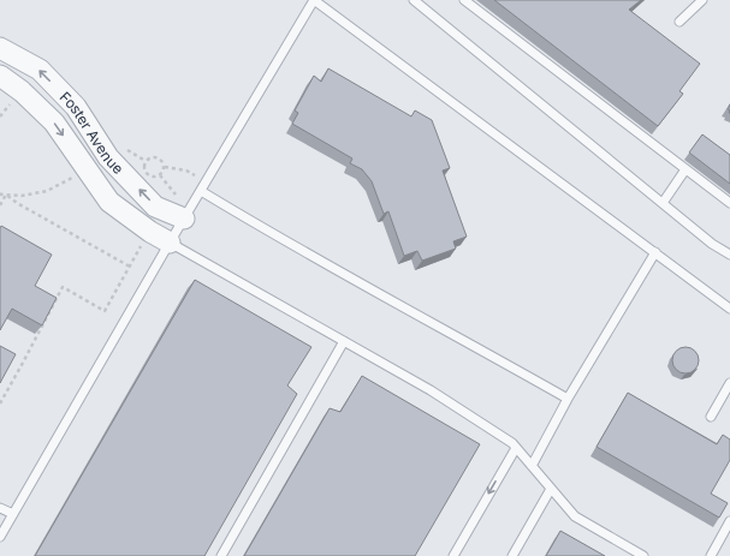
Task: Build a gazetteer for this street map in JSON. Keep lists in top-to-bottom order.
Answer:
{
  "streets": {
    "street": ["Foster Avenue"]
  }
}
